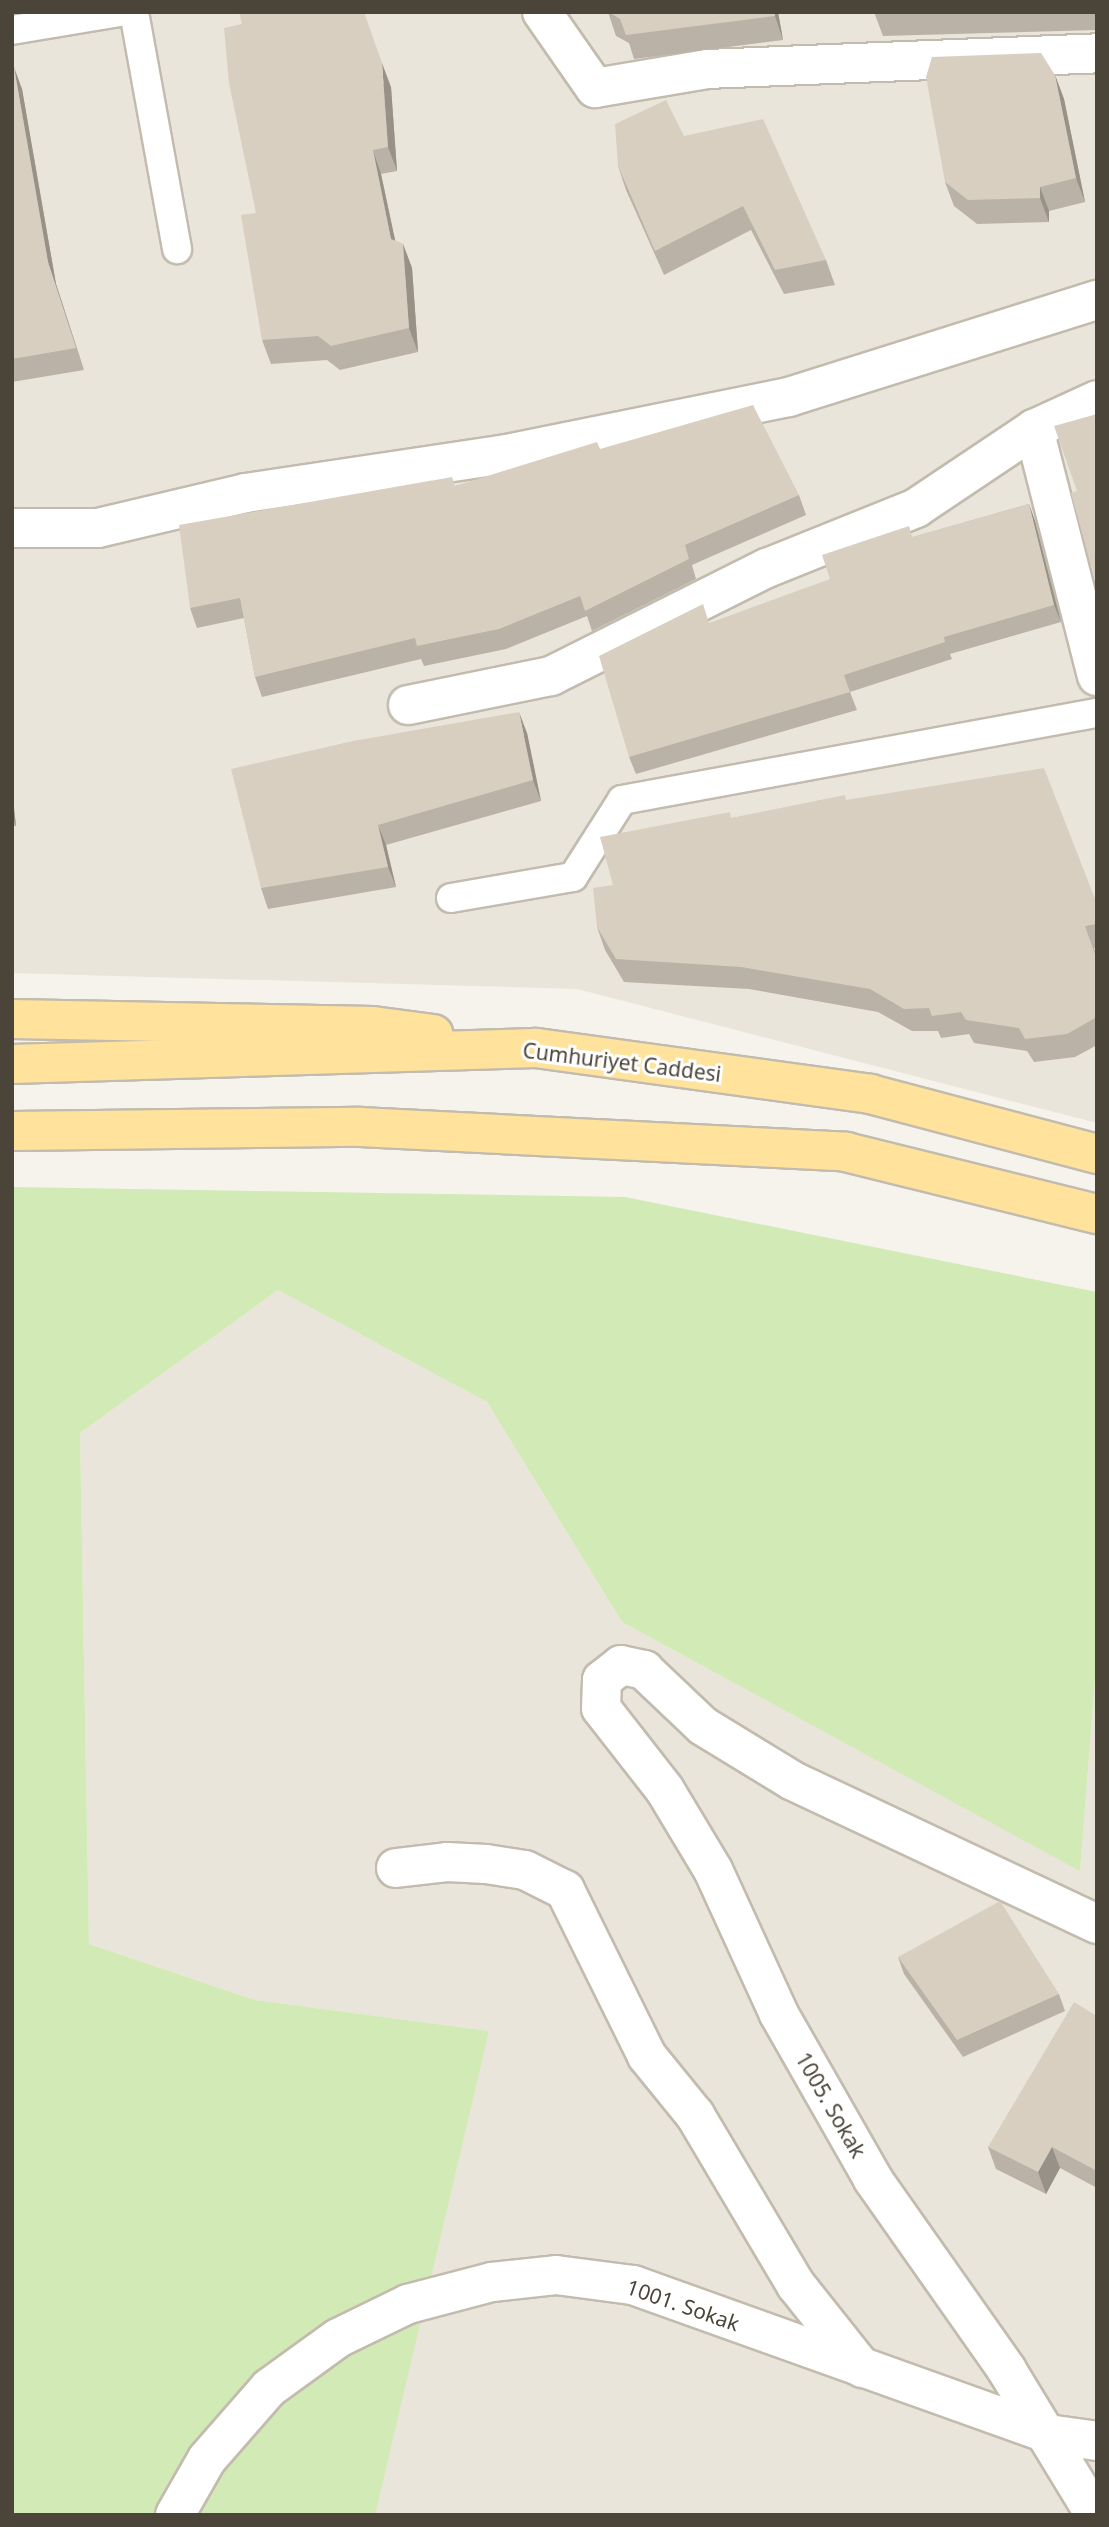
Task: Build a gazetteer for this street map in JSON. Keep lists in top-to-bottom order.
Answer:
{
  "streets": {
    "main road": ["Cumhuriyet Caddesi"],
    "street": ["1005. Sokak", "1001. Sokak"]
  },
  "crossings": [
    ["1005. Sokak", "1001. Sokak"]
  ]
}
